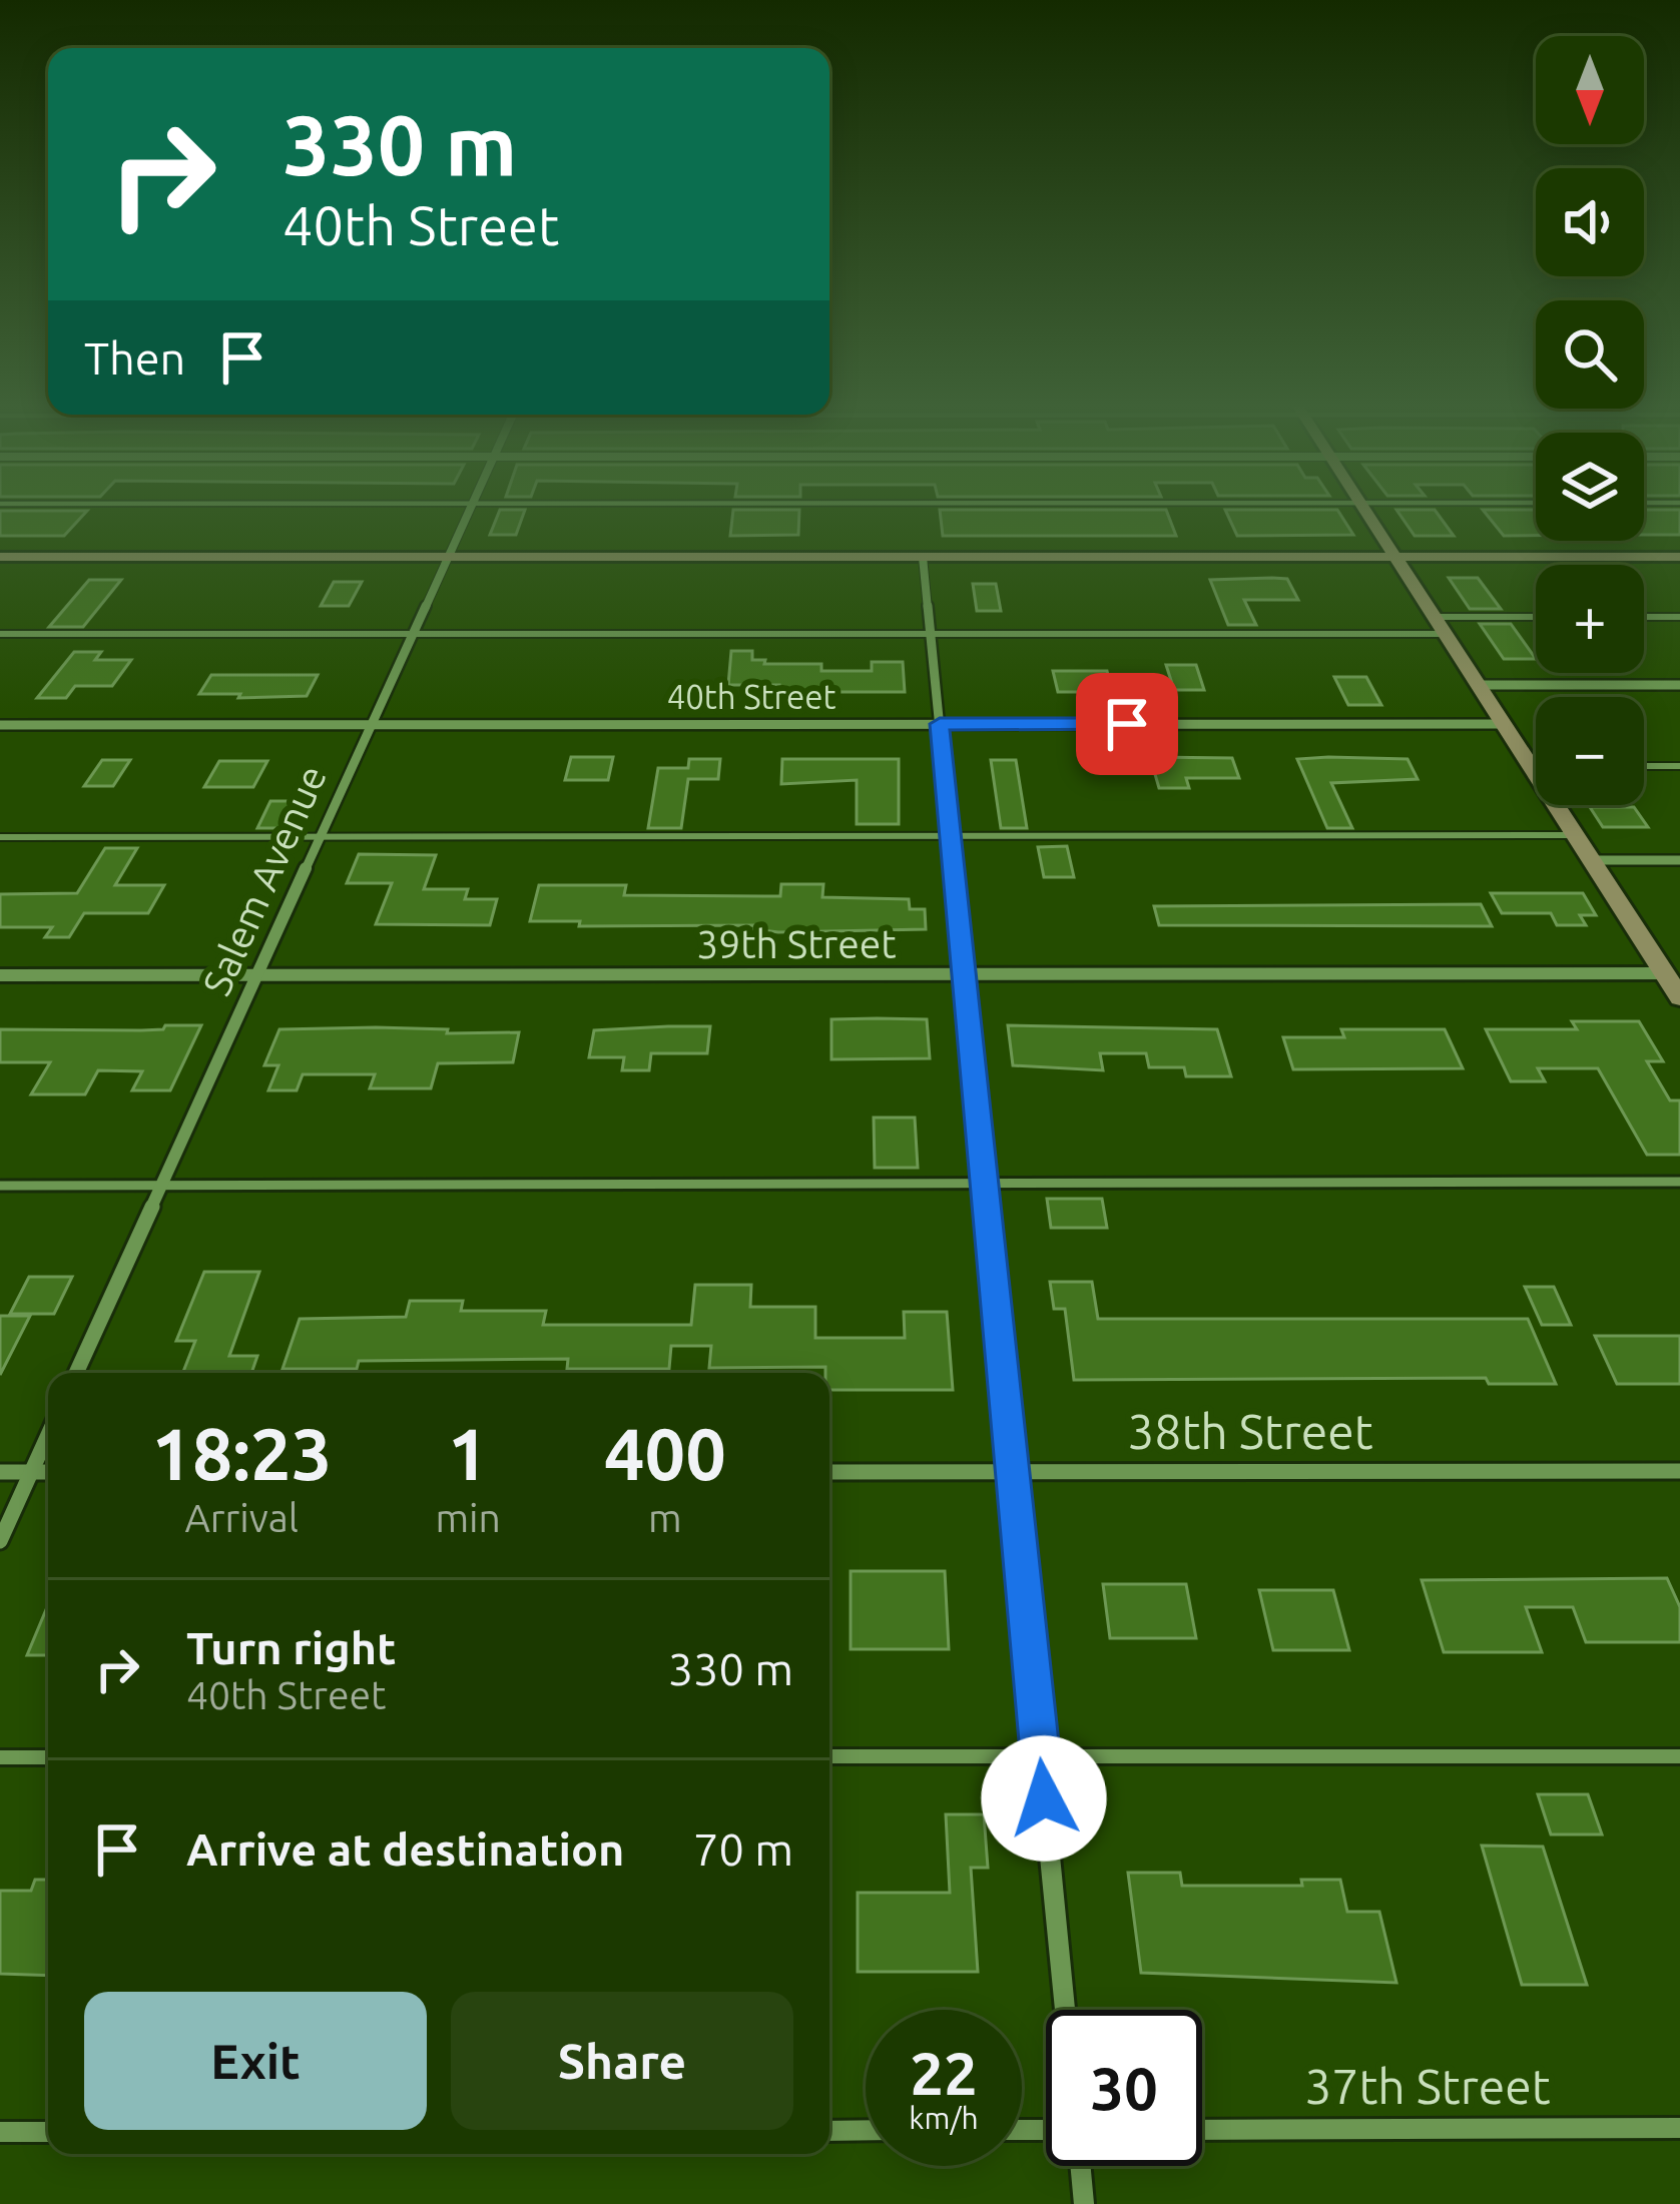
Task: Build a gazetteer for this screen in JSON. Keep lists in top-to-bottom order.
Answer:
{
  "streets": {
    "street": [
      "40th Street",
      "Salem Avenue",
      "39th Street",
      "38th Street",
      "37th Street"
    ]
  },
  "crossings": [
    ["40th Street", "Salem Avenue"],
    ["Salem Avenue", "39th Street"]
  ],
  "north": "bottom",
  "page": {
    "map_buttons": ["+", "−"],
    "turn": ["330 m", "40th Street"],
    "then": "Then",
    "eta": [
      "18:23",
      "Arrival",
      "1",
      "min",
      "400",
      "m"
    ],
    "list": [
      {
        "name": "Turn right",
        "note": "40th Street",
        "value": "330 m"
      },
      {
        "name": "Arrive at destination",
        "value": "70 m"
      }
    ],
    "buttons": ["Exit", "Share"],
    "speed": "22 km/h",
    "limit": "30"
  }
}
